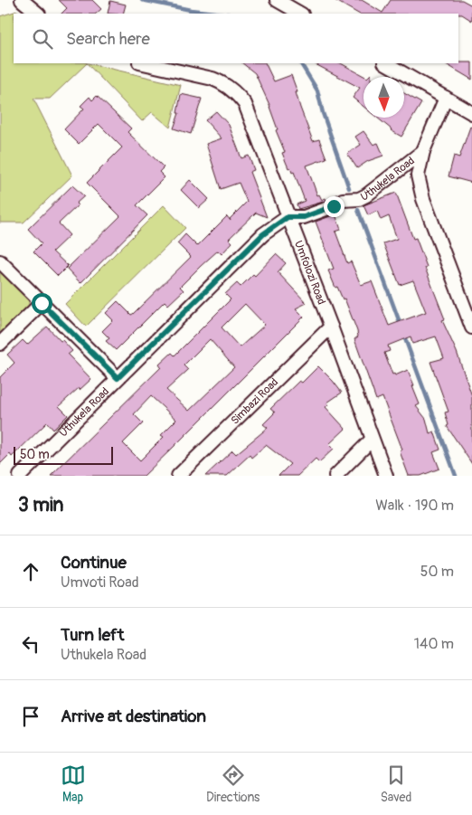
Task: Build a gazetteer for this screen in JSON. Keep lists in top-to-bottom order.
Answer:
{
  "streets": {
    "street": ["Uthukela Road", "Umfolozi Road", "Simbazi Road"]
  },
  "crossings": [
    ["Uthukela Road", "Umfolozi Road"],
    ["Umfolozi Road", "Simbazi Road"]
  ],
  "scale_bar": "50 m",
  "north": "bottom",
  "page": {
    "search": "Search here",
    "scale": "50 m",
    "heading": ["3 min", "Walk · 190 m"],
    "list": [
      ["Continue", "Umvoti Road", "50 m"],
      ["Turn left", "Uthukela Road", "140 m"],
      "Arrive at destination"
    ],
    "nav": ["Map", "Directions", "Saved"]
  }
}
